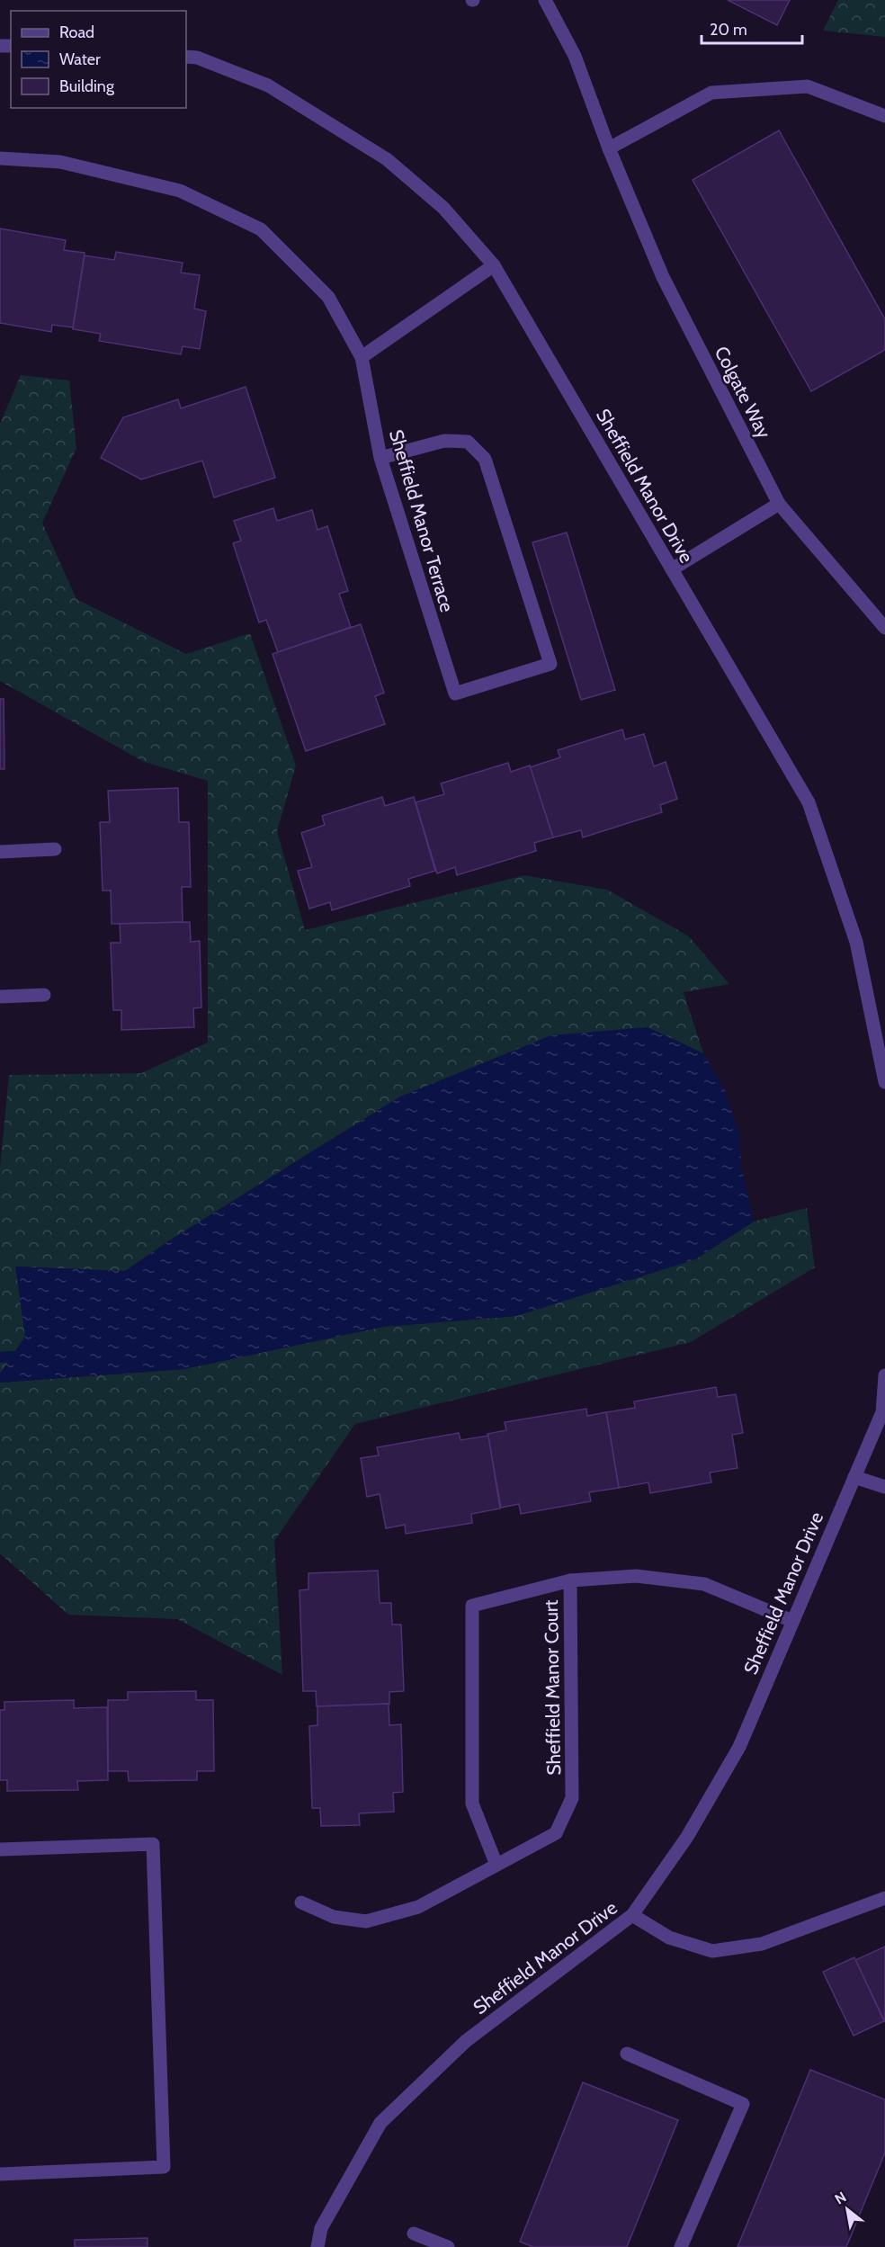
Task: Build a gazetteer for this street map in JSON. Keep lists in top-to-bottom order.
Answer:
{
  "streets": {
    "street": [
      "Colgate Way",
      "Sheffield Manor Drive",
      "Sheffield Manor Terrace",
      "Sheffield Manor Court"
    ]
  },
  "crossings": [
    ["Sheffield Manor Drive", "Sheffield Manor Court"]
  ],
  "legend": ["Road", "Water", "Building"],
  "scale_bar": "20 m",
  "north": "top left"
}
